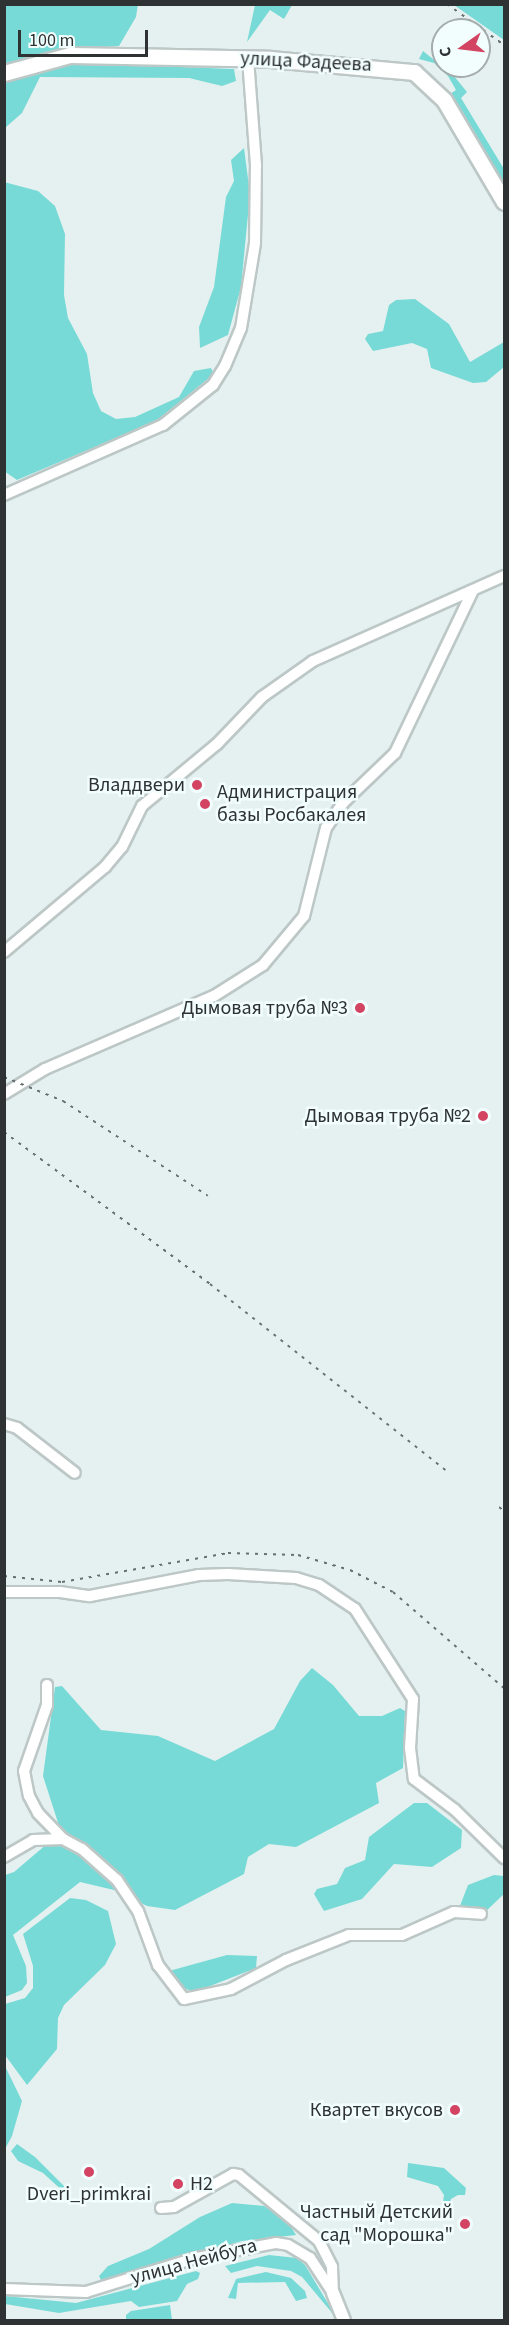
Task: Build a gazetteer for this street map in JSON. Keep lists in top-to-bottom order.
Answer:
{
  "streets": {
    "main road": ["улица Фадеева"],
    "street": ["улица Нейбута"]
  },
  "places": [
    "Владдвери",
    "Администрация базы Росбакалея",
    "Дымовая труба №3",
    "Дымовая труба №2",
    "Квартет вкусов",
    "Dveri_primkrai",
    "H2",
    "Частный Детский сад \"Морошка\""
  ],
  "scale_bar": "100 m",
  "north": "left"
}
